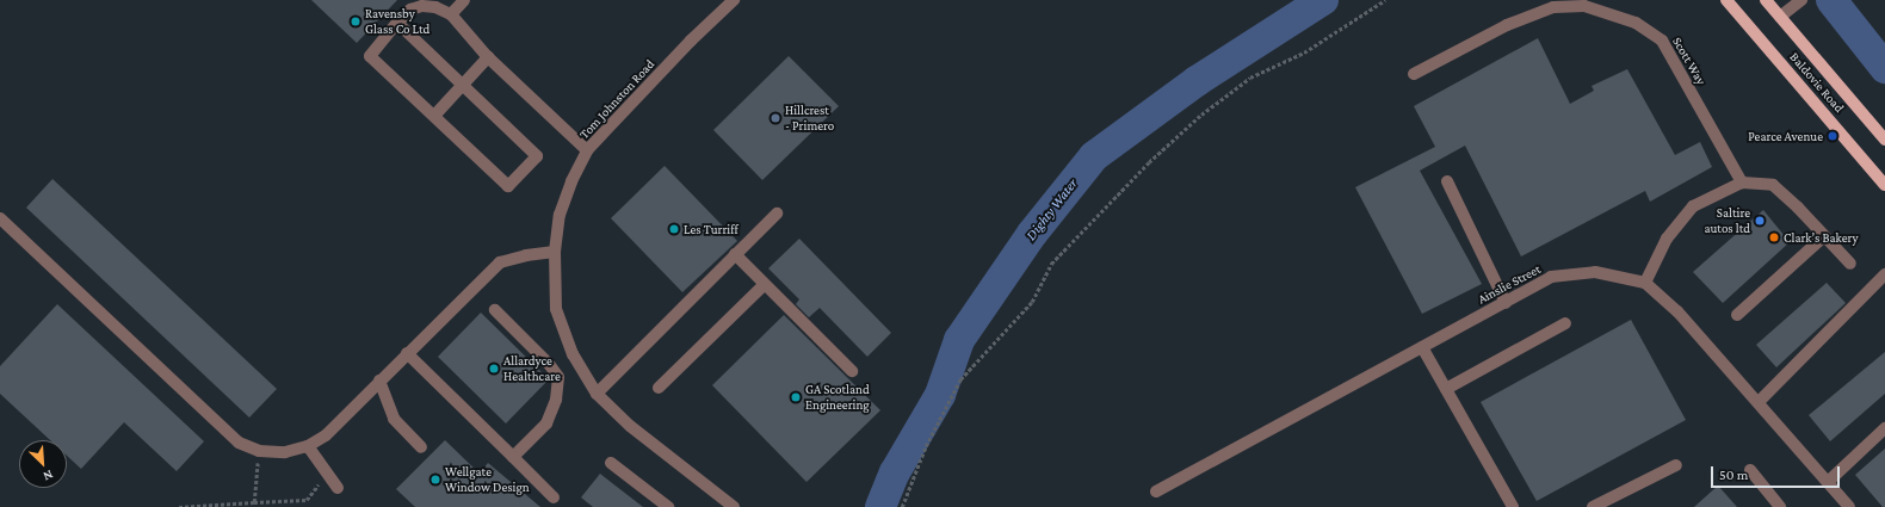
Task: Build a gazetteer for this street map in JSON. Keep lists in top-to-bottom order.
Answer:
{
  "streets": {
    "main road": ["Baldovie Road"],
    "street": ["Scott Way", "Tom Johnston Road", "Ainslie Street"]
  },
  "water": ["Dighty Water"],
  "places": [
    "Ravensby Glass Co Ltd",
    "Hillcrest - Primero",
    "Pearce Avenue",
    "Saltire autos ltd",
    "Les Turriff",
    "Clark’s Bakery",
    "Allardyce Healthcare",
    "GA Scotland Engineering",
    "Wellgate Window Design"
  ],
  "scale_bar": "50 m",
  "north": "bottom right"
}
